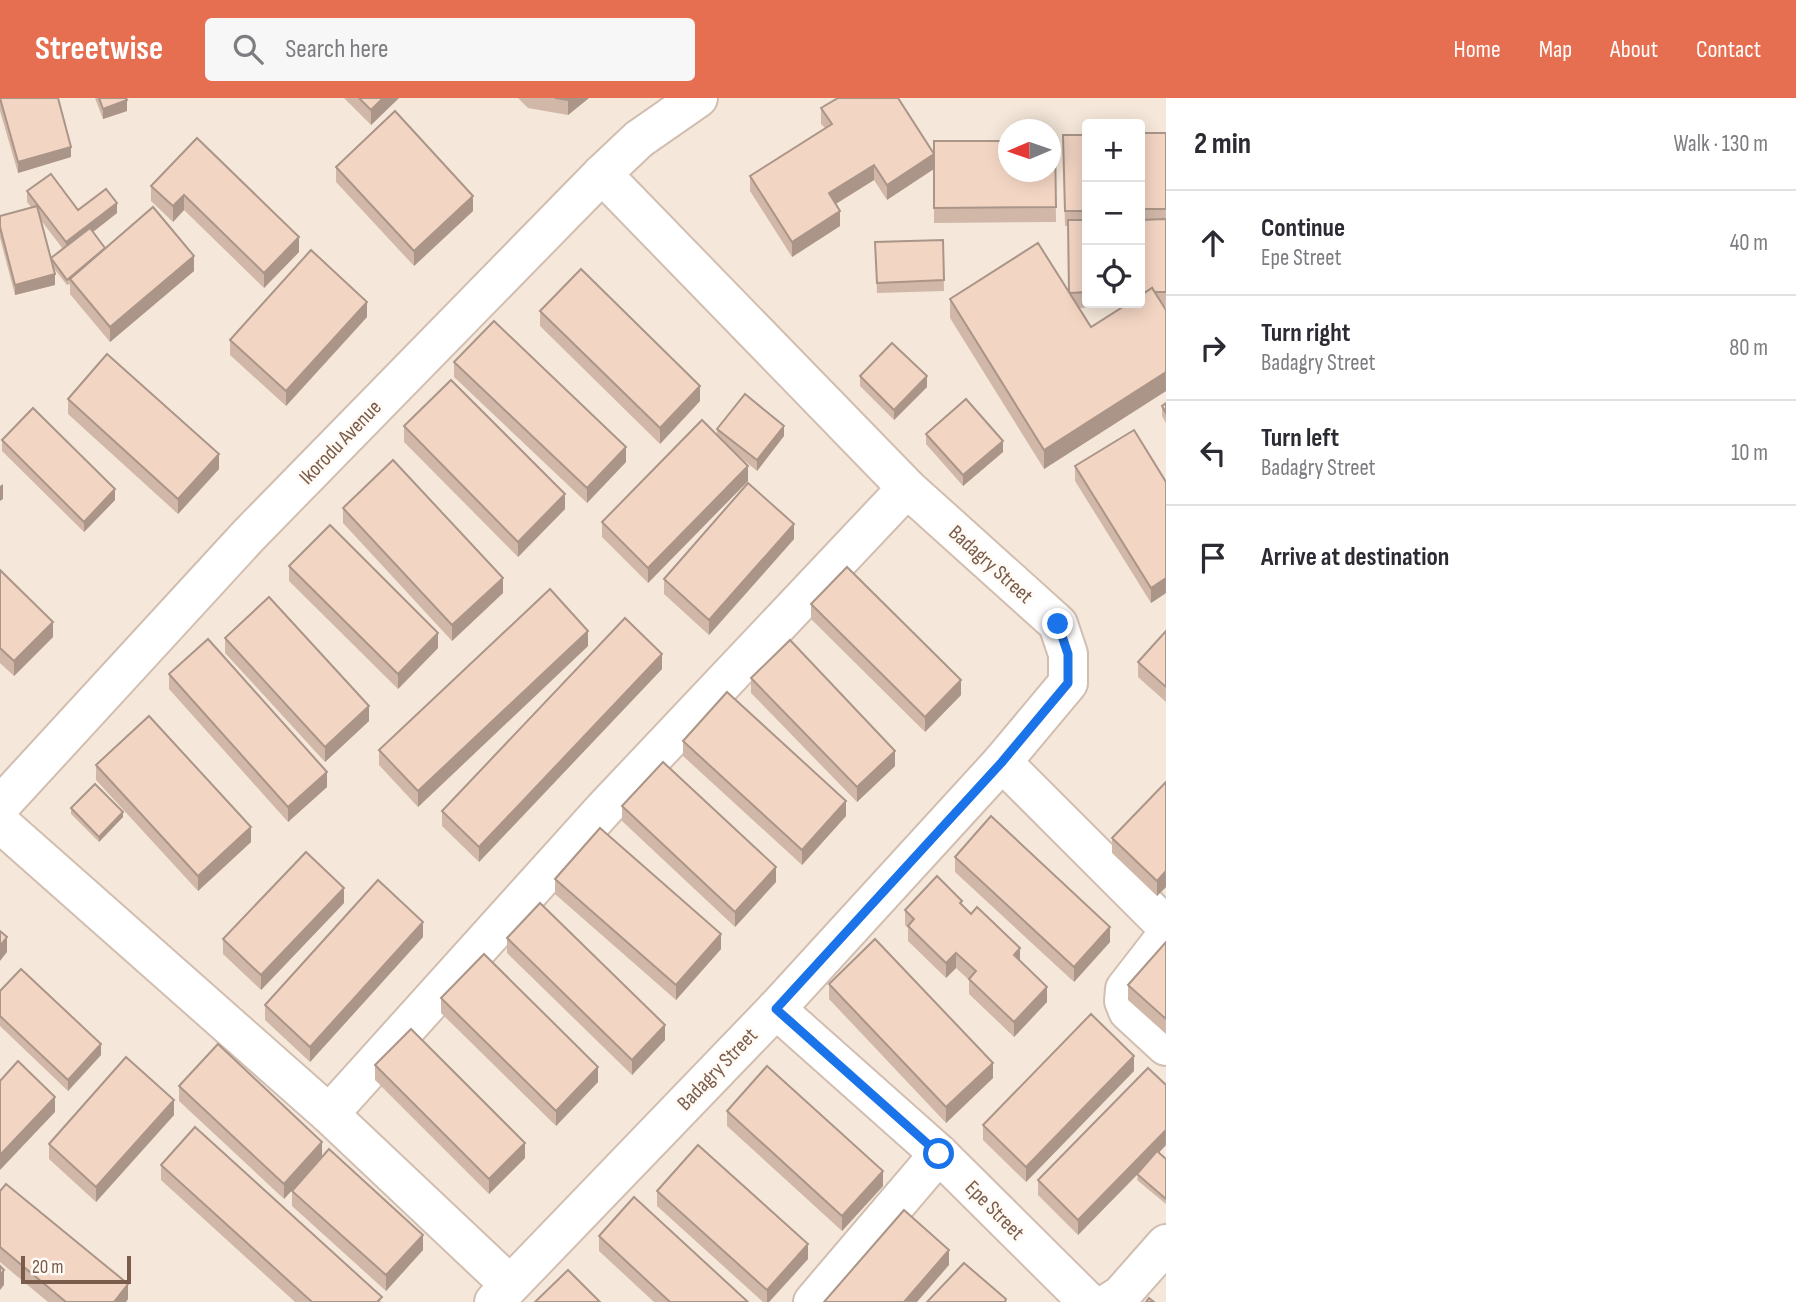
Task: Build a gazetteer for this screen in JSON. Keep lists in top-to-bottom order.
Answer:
{
  "streets": {
    "street": ["Ikorodu Avenue", "Badagry Street", "Epe Street"]
  },
  "crossings": [
    ["Ikorodu Avenue", "Badagry Street"],
    ["Badagry Street", "Epe Street"]
  ],
  "scale_bar": "20 m",
  "north": "left",
  "page": {
    "header": "Streetwise",
    "search": "Search here",
    "nav": [
      "Home",
      "Map",
      "About",
      "Contact"
    ],
    "heading": ["2 min", "Walk · 130 m"],
    "map_buttons": ["+", "−"],
    "list": [
      ["Continue", "Epe Street", "40 m"],
      ["Turn right", "Badagry Street", "80 m"],
      ["Turn left", "Badagry Street", "10 m"],
      "Arrive at destination"
    ],
    "scale": "20 m"
  }
}
